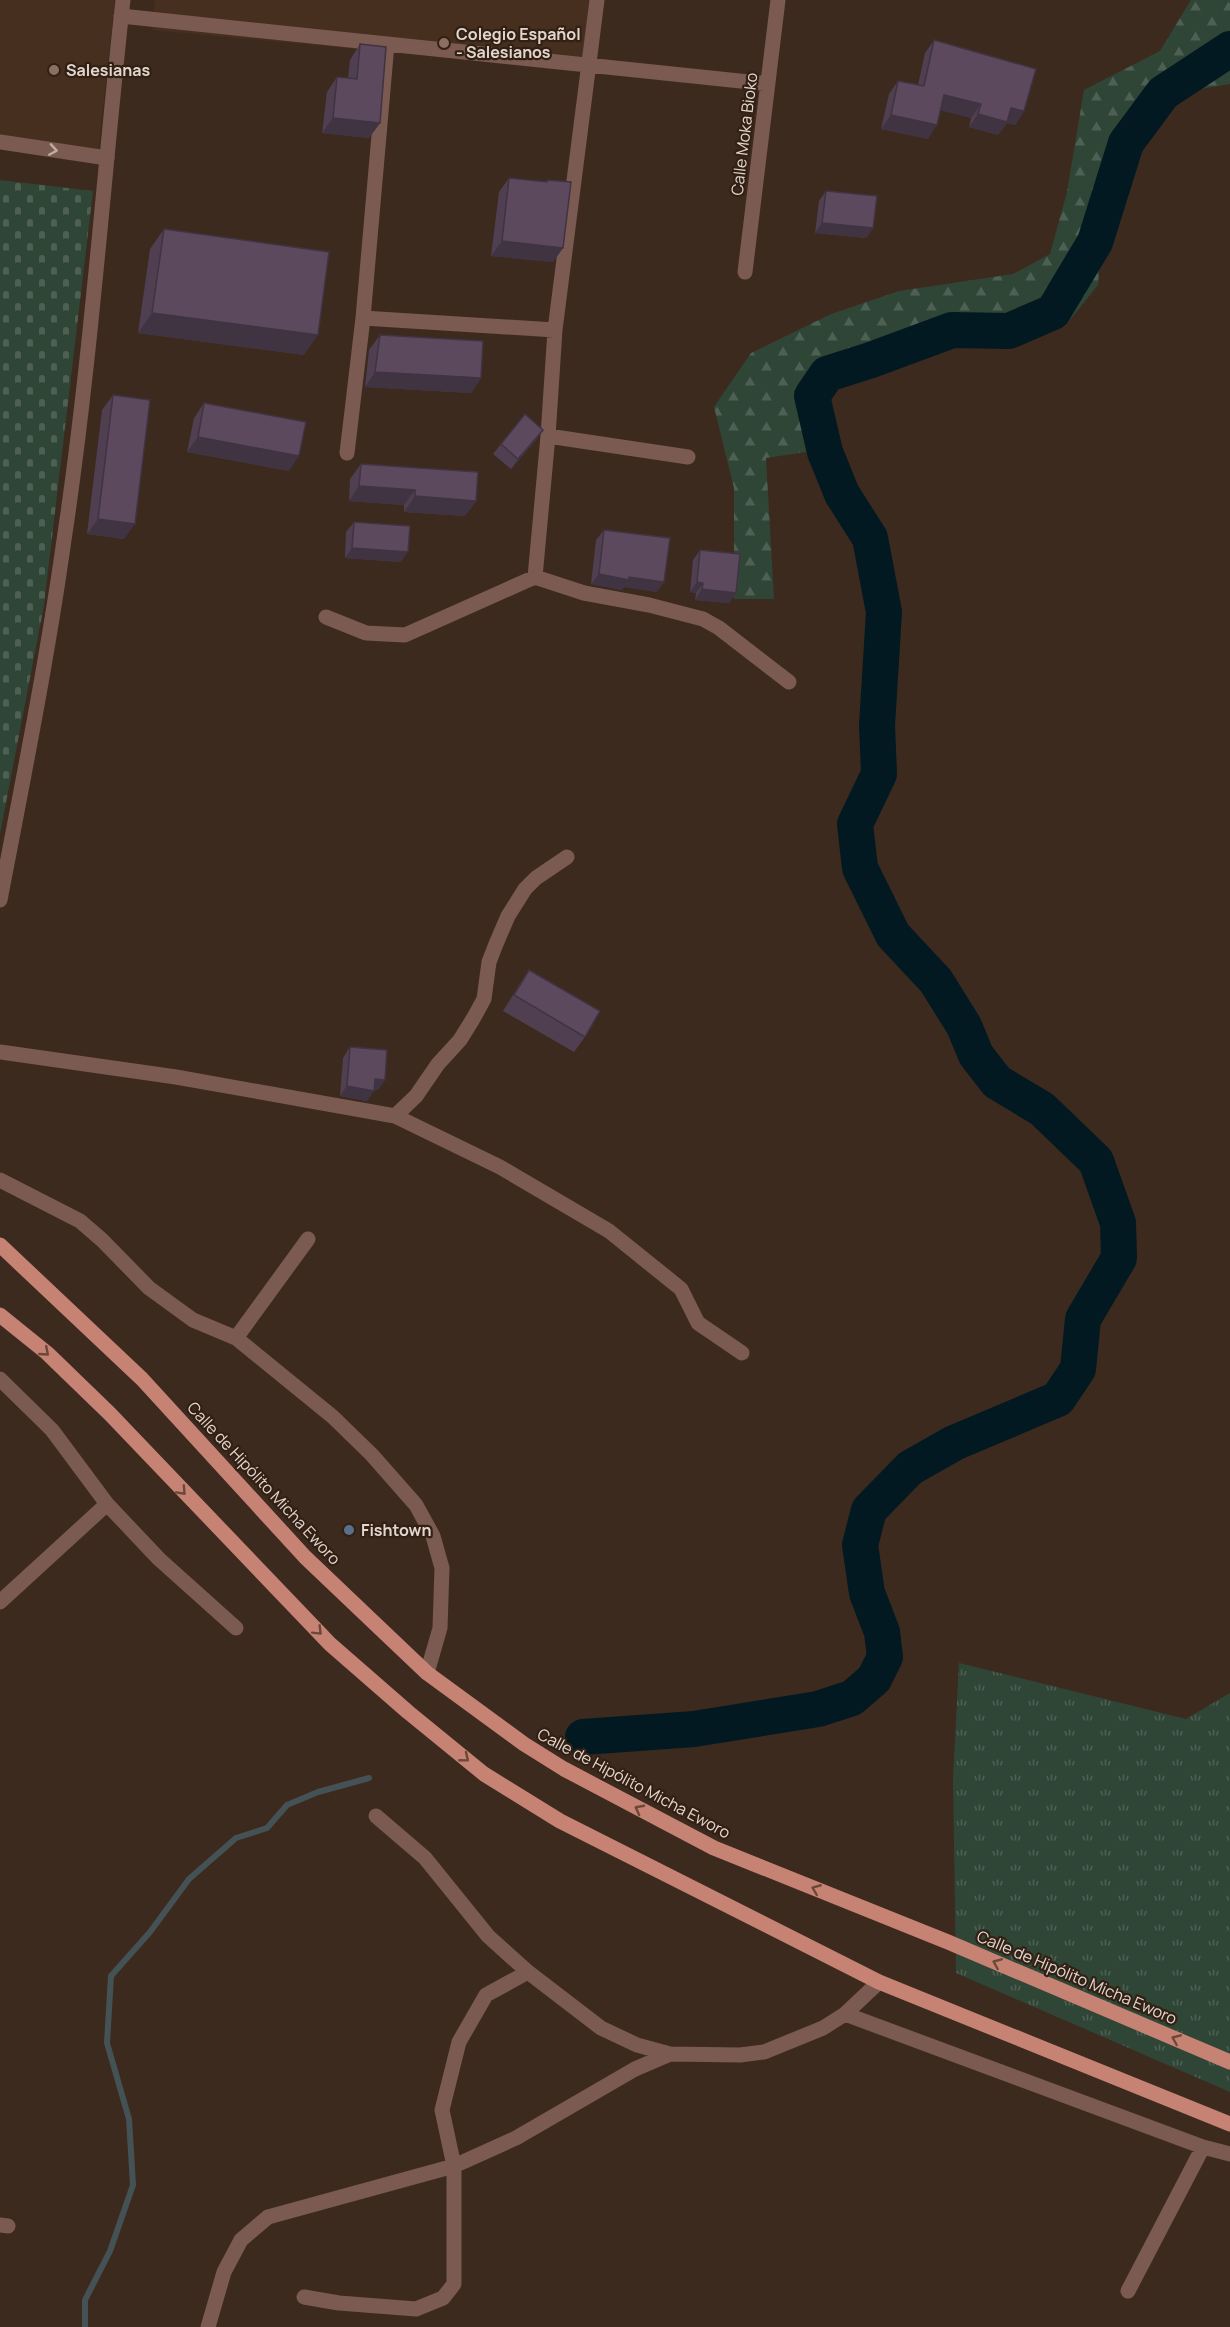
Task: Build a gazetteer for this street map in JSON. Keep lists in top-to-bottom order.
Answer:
{
  "streets": {
    "main road": ["Calle de Hipólito Micha Eworo"],
    "street": ["Calle Moka Bioko"]
  },
  "places": ["Colegio Español - Salesianos", "Salesianas", "Fishtown"]
}
